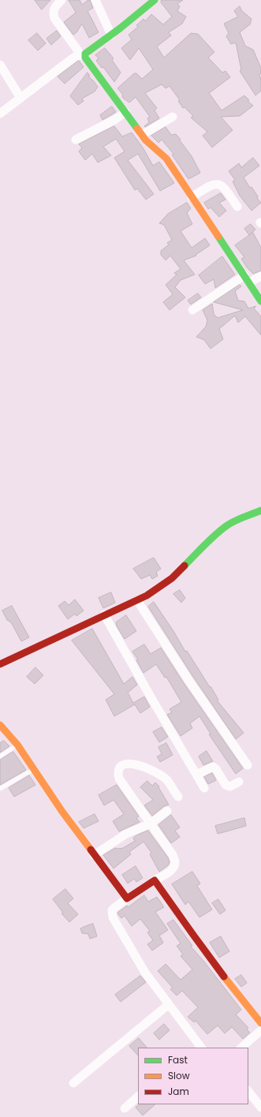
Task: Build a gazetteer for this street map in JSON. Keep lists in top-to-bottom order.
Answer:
{
  "legend": ["Fast", "Slow", "Jam"]
}
